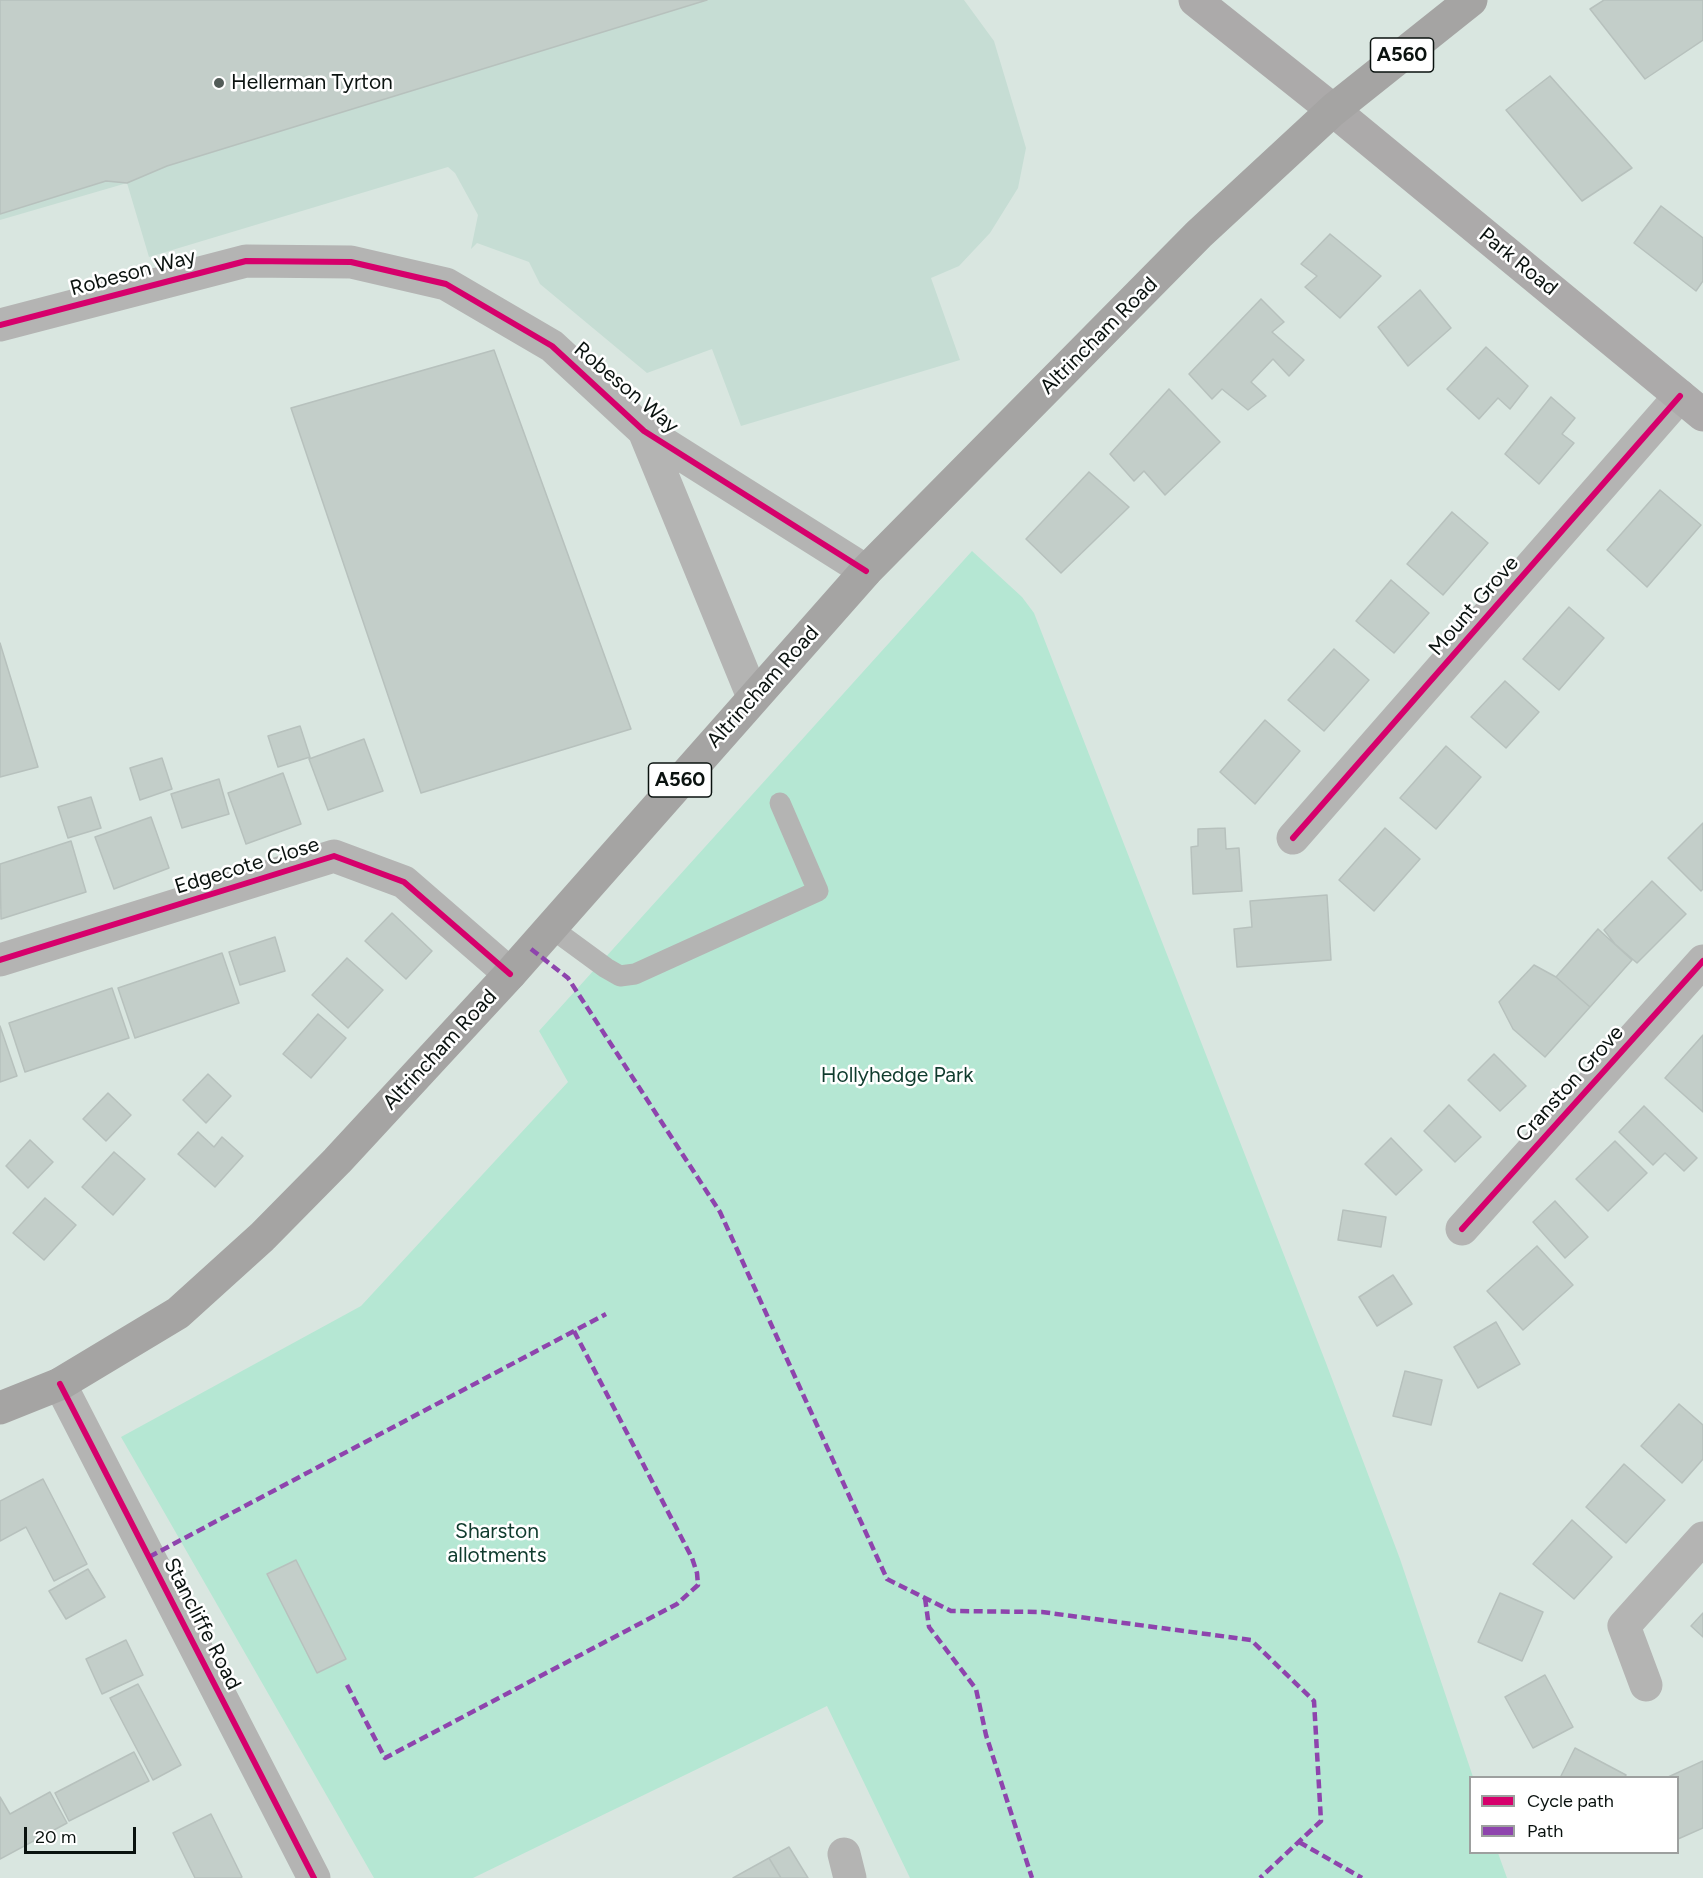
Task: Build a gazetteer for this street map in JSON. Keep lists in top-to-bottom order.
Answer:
{
  "streets": {
    "main road": ["A560", "Park Road", "Altrincham Road"],
    "street": [
      "Robeson Way",
      "Mount Grove",
      "Edgecote Close",
      "Cranston Grove",
      "Stancliffe Road"
    ]
  },
  "crossings": [
    ["Park Road", "Altrincham Road"],
    ["Park Road", "Mount Grove"],
    ["Robeson Way", "Altrincham Road"],
    ["Altrincham Road", "Edgecote Close"],
    ["Altrincham Road", "Stancliffe Road"]
  ],
  "parks": ["Hollyhedge Park", "Sharston allotments"],
  "places": ["Hellerman Tyrton"],
  "legend": ["Cycle path", "Path"],
  "scale_bar": "20 m"
}
